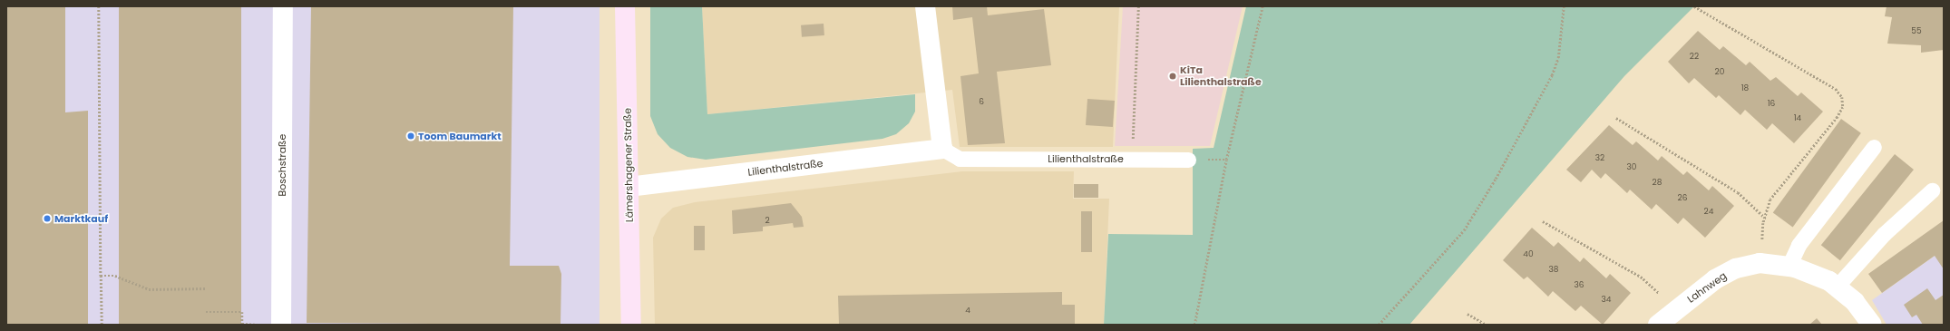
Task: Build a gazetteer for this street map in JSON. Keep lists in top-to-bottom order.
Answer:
{
  "streets": {
    "main road": ["Lämershagener Straße"],
    "street": ["Lilienthalstraße", "Boschstraße", "Lahnweg"]
  },
  "crossings": [
    ["Lilienthalstraße", "Lämershagener Straße"]
  ],
  "places": ["KiTa Lilienthalstraße", "Toom Baumarkt", "Marktkauf"],
  "house_numbers": [
    "55",
    "22",
    "20",
    "18",
    "6",
    "16",
    "14",
    "32",
    "30",
    "28",
    "26",
    "24",
    "2",
    "40",
    "38",
    "36",
    "34",
    "4"
  ]
}
